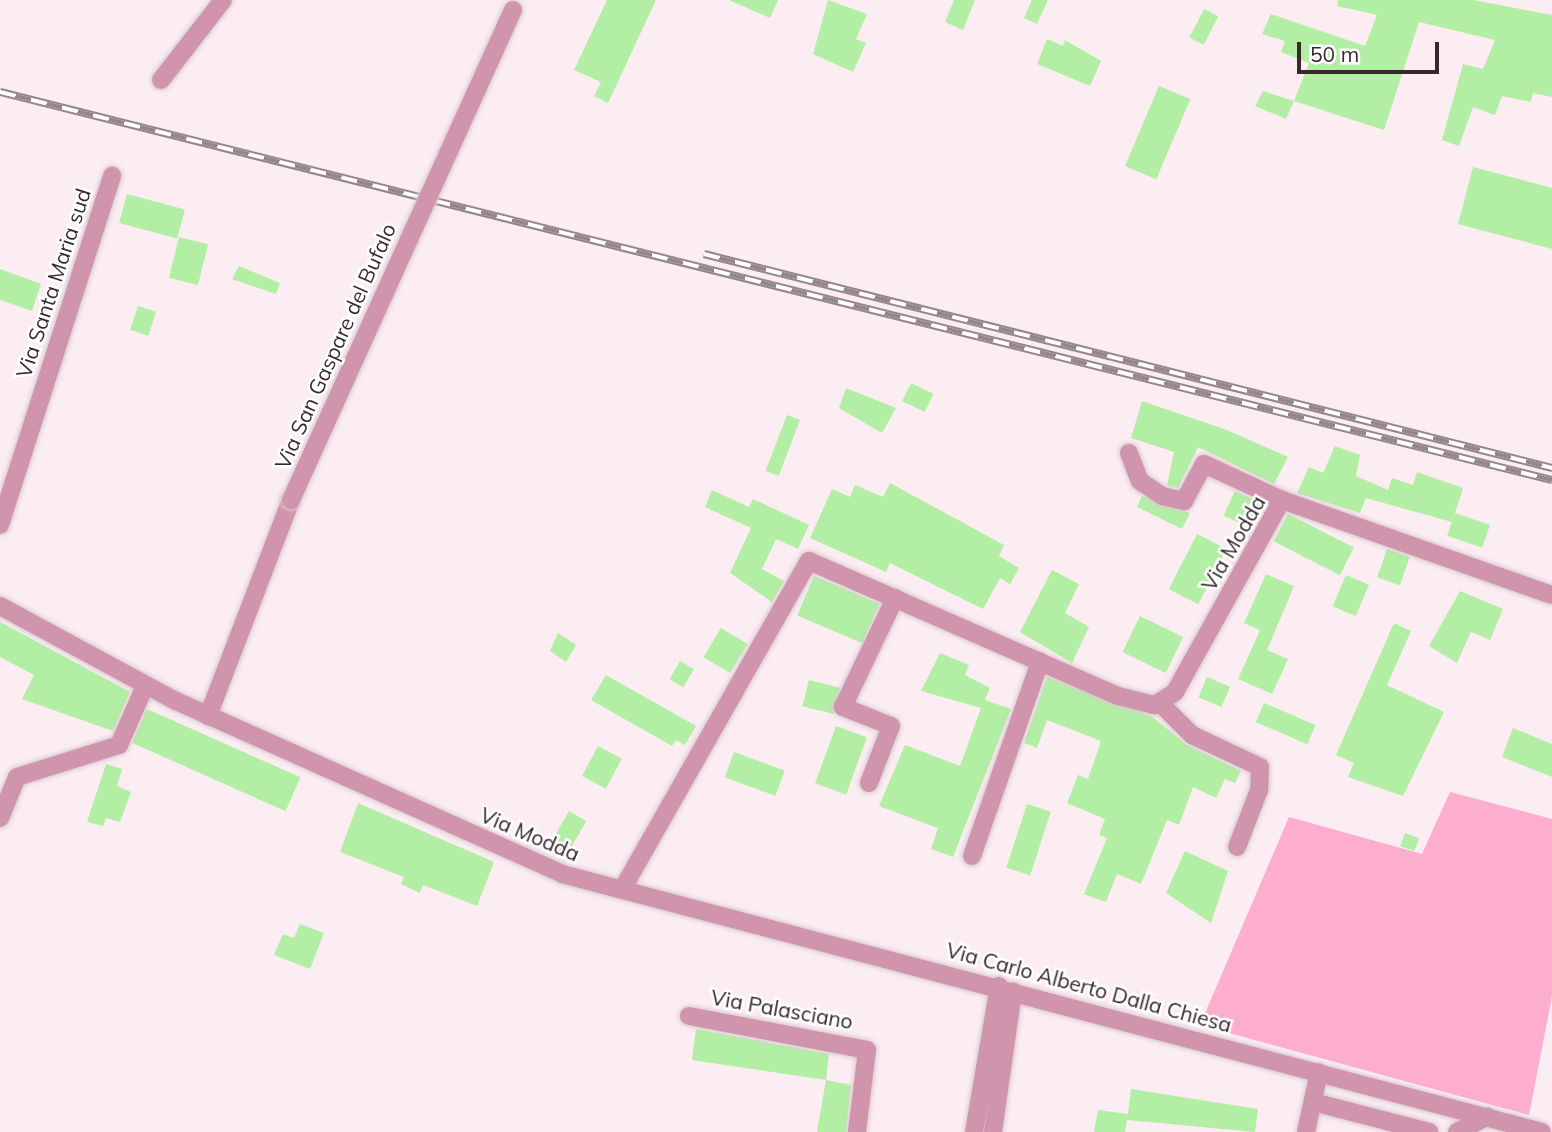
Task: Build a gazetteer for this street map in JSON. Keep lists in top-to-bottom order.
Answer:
{
  "streets": {
    "street": [
      "Via Santa Maria sud",
      "Via San Gaspare del Bufalo",
      "Via Modda",
      "Via Carlo Alberto Dalla Chiesa",
      "Via Palasciano"
    ]
  },
  "crossings": [
    ["Via San Gaspare del Bufalo", "Via Modda"],
    ["Via Modda", "Via Carlo Alberto Dalla Chiesa"]
  ],
  "scale_bar": "50 m"
}
